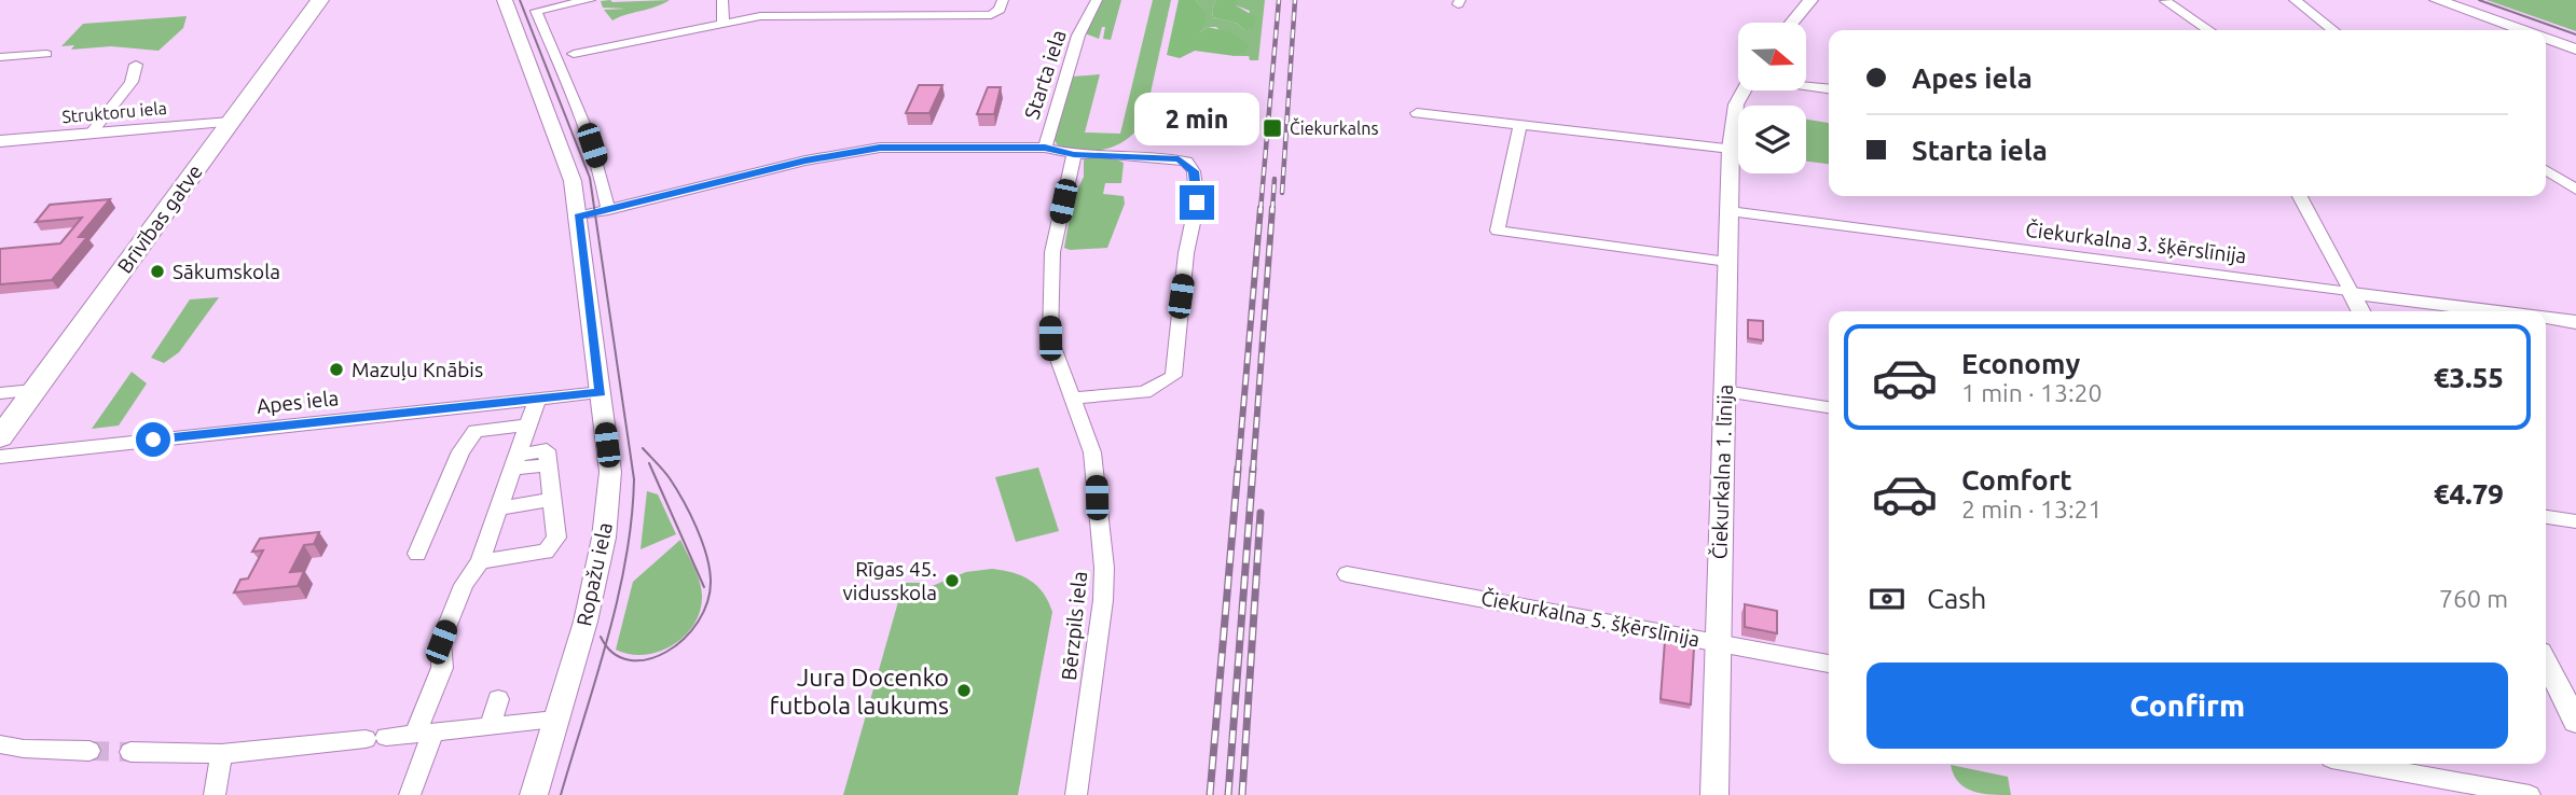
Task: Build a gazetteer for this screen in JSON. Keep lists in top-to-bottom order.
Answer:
{
  "streets": {
    "highway": ["Brīvības gatve"],
    "street": [
      "Starta iela",
      "Struktoru iela",
      "Čiekurkalna 3. šķērslīnija",
      "Apes iela",
      "Čiekurkalna 1. līnija",
      "Ropažu iela",
      "Čiekurkalna 5. šķērslīnija",
      "Bērzpils iela"
    ]
  },
  "crossings": [
    ["Starta iela", "Bērzpils iela"],
    ["Struktoru iela", "Brīvības gatve"],
    ["Čiekurkalna 3. šķērslīnija", "Čiekurkalna 1. līnija"],
    ["Apes iela", "Ropažu iela"],
    ["Čiekurkalna 1. līnija", "Čiekurkalna 5. šķērslīnija"]
  ],
  "places": {
    "transit": ["Čiekurkalns"],
    "other": [
      "Sākumskola",
      "Mazuļu Knābis",
      "Rīgas 45. vidusskola",
      "Jura Docenko futbola laukums"
    ]
  },
  "north": "right",
  "page": {
    "banner": ["Apes iela", "Starta iela"],
    "bubble": "2 min",
    "list": [
      {
        "name": "Economy",
        "note": "1 min · 13:20",
        "value": "€3.55"
      },
      {
        "name": "Comfort",
        "note": "2 min · 13:21",
        "value": "€4.79"
      }
    ],
    "pay": ["Cash", "760 m"],
    "buttons": "Confirm"
  }
}
